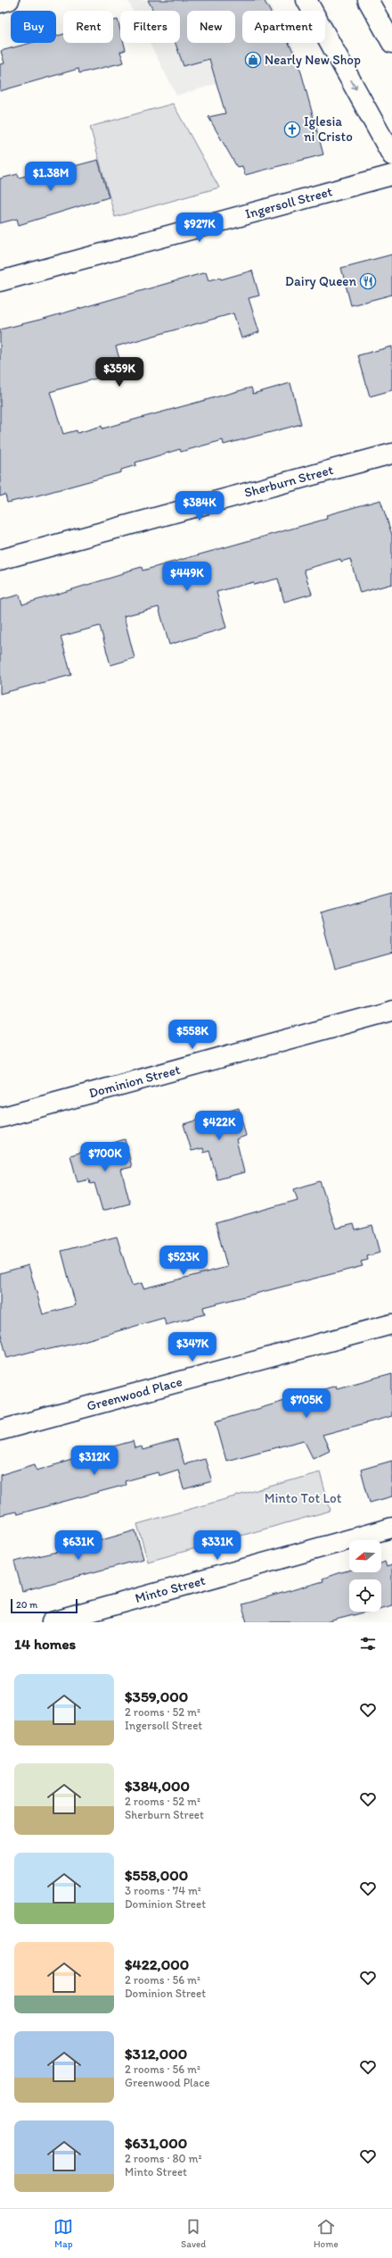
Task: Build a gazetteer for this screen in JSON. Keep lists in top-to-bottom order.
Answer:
{
  "streets": {
    "main road": [
      "Ingersoll Street",
      "Sherburn Street",
      "Dominion Street",
      "Greenwood Place",
      "Minto Street"
    ]
  },
  "parks": ["Minto Tot Lot"],
  "places": {
    "shop": ["Nearly New Shop"],
    "church": ["Iglesia ni Cristo"],
    "restaurant": ["Dairy Queen"]
  },
  "scale_bar": "20 m",
  "north": "left",
  "page": {
    "chip": [
      "Buy",
      "Rent",
      "Filters",
      "New",
      "Apartment"
    ],
    "price": [
      "$1.38M",
      "$927K",
      "$359K",
      "$384K",
      "$449K",
      "$558K",
      "$422K",
      "$700K",
      "$523K",
      "$347K",
      "$705K",
      "$312K",
      "$631K",
      "$331K"
    ],
    "scale": "20 m",
    "heading": "14 homes",
    "list": [
      {
        "name": "$359,000",
        "note": "2 rooms · 52 m² · Ingersoll Street"
      },
      {
        "name": "$384,000",
        "note": "2 rooms · 52 m² · Sherburn Street"
      },
      {
        "name": "$558,000",
        "note": "3 rooms · 74 m² · Dominion Street"
      },
      {
        "name": "$422,000",
        "note": "2 rooms · 56 m² · Dominion Street"
      },
      {
        "name": "$312,000",
        "note": "2 rooms · 56 m² · Greenwood Place"
      },
      {
        "name": "$631,000",
        "note": "2 rooms · 80 m² · Minto Street"
      }
    ],
    "tabs": ["Map", "Saved", "Home"]
  }
}
